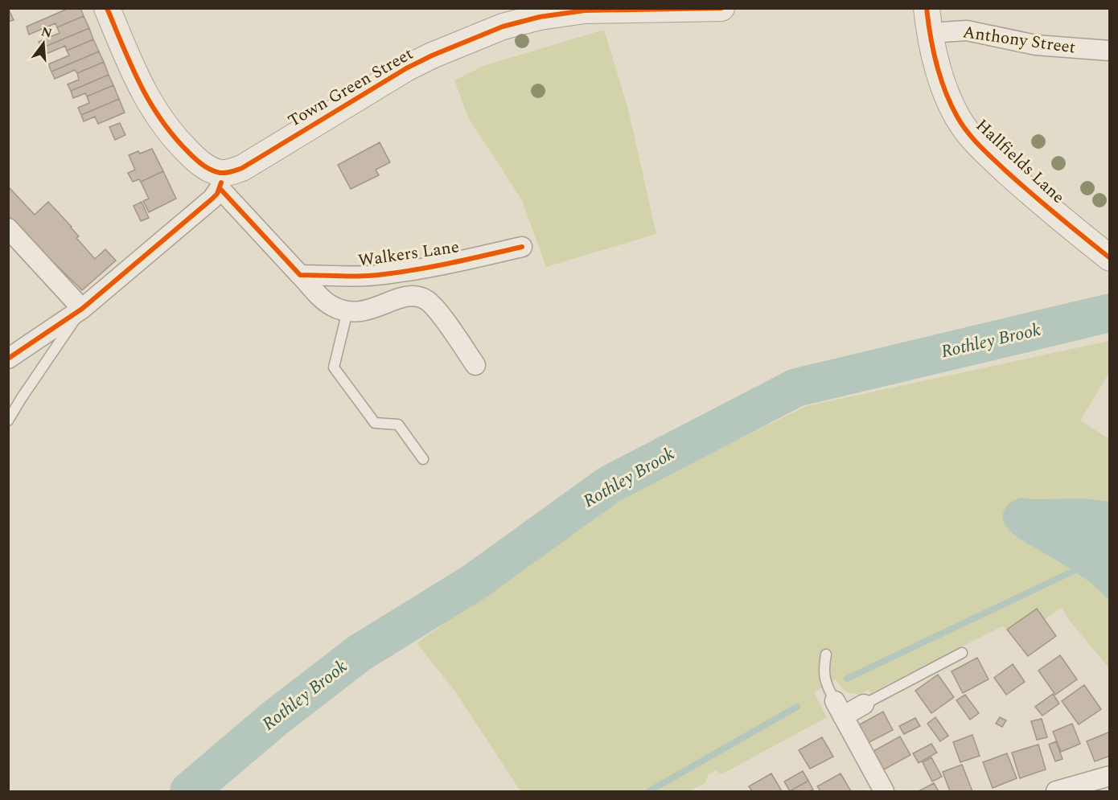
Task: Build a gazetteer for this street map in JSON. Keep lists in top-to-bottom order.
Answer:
{
  "streets": {
    "street": [
      "Anthony Street",
      "Town Green Street",
      "Hallfields Lane",
      "Walkers Lane"
    ]
  },
  "crossings": [
    ["Anthony Street", "Hallfields Lane"]
  ],
  "water": ["Rothley Brook"],
  "north": "top"
}
